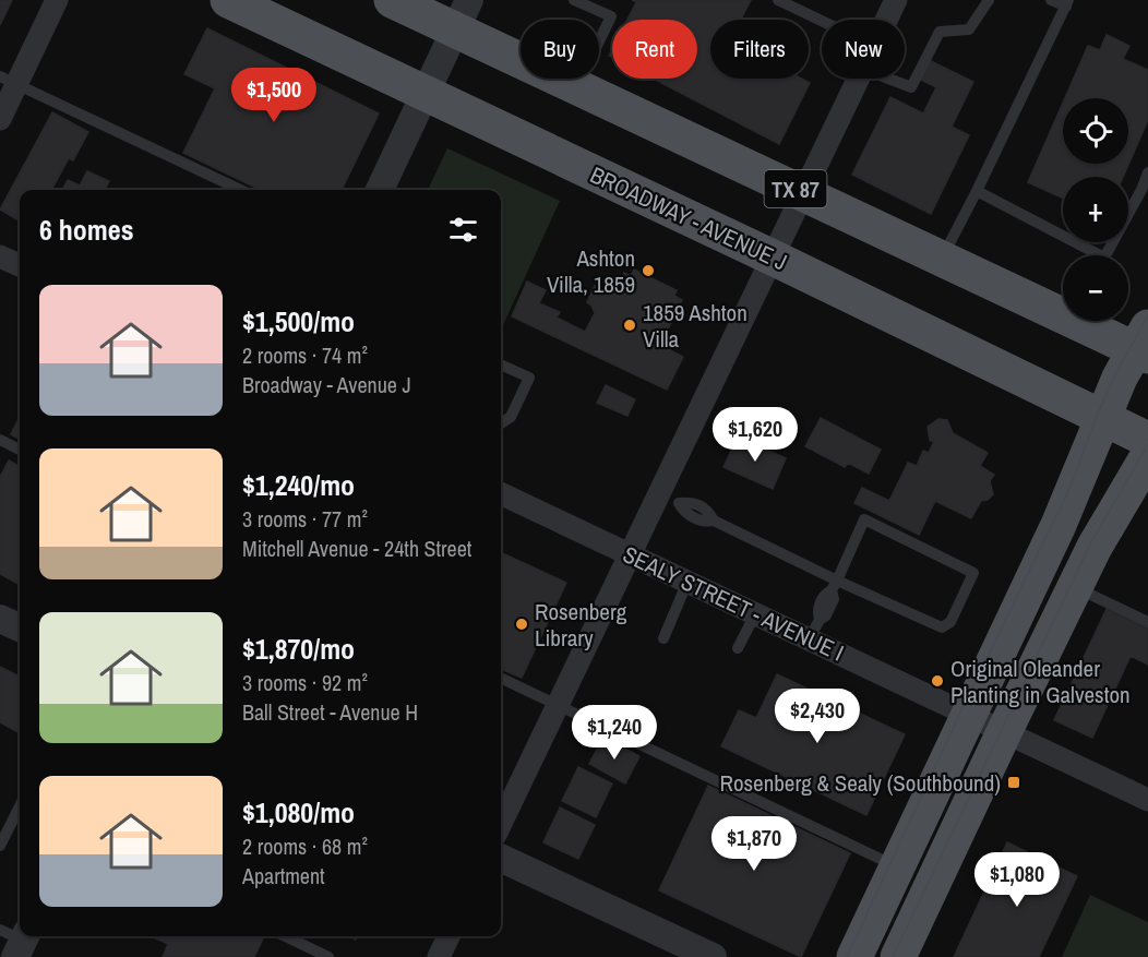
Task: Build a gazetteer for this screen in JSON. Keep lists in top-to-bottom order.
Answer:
{
  "streets": {
    "main road": ["TX 87", "BROADWAY - AVENUE J"],
    "street": ["SEALY STREET - AVENUE I"]
  },
  "places": {
    "other": [
      "Ashton Villa, 1859",
      "1859 Ashton Villa",
      "Rosenberg Library",
      "Original Oleander Planting in Galveston"
    ],
    "transit": ["Rosenberg & Sealy (Southbound)"]
  },
  "page": {
    "chip": [
      "Buy",
      "Rent",
      "Filters",
      "New"
    ],
    "price": [
      "$1,500",
      "$1,620",
      "$2,430",
      "$1,240",
      "$1,870",
      "$1,080"
    ],
    "map_buttons": ["+", "−"],
    "heading": "6 homes",
    "list": [
      {
        "name": "$1,500/mo",
        "note": "2 rooms · 74 m² · Broadway - Avenue J"
      },
      {
        "name": "$1,240/mo",
        "note": "3 rooms · 77 m² · Mitchell Avenue - 24th Street"
      },
      {
        "name": "$1,870/mo",
        "note": "3 rooms · 92 m² · Ball Street - Avenue H"
      },
      {
        "name": "$1,080/mo",
        "note": "2 rooms · 68 m² · Apartment"
      }
    ]
  }
}
